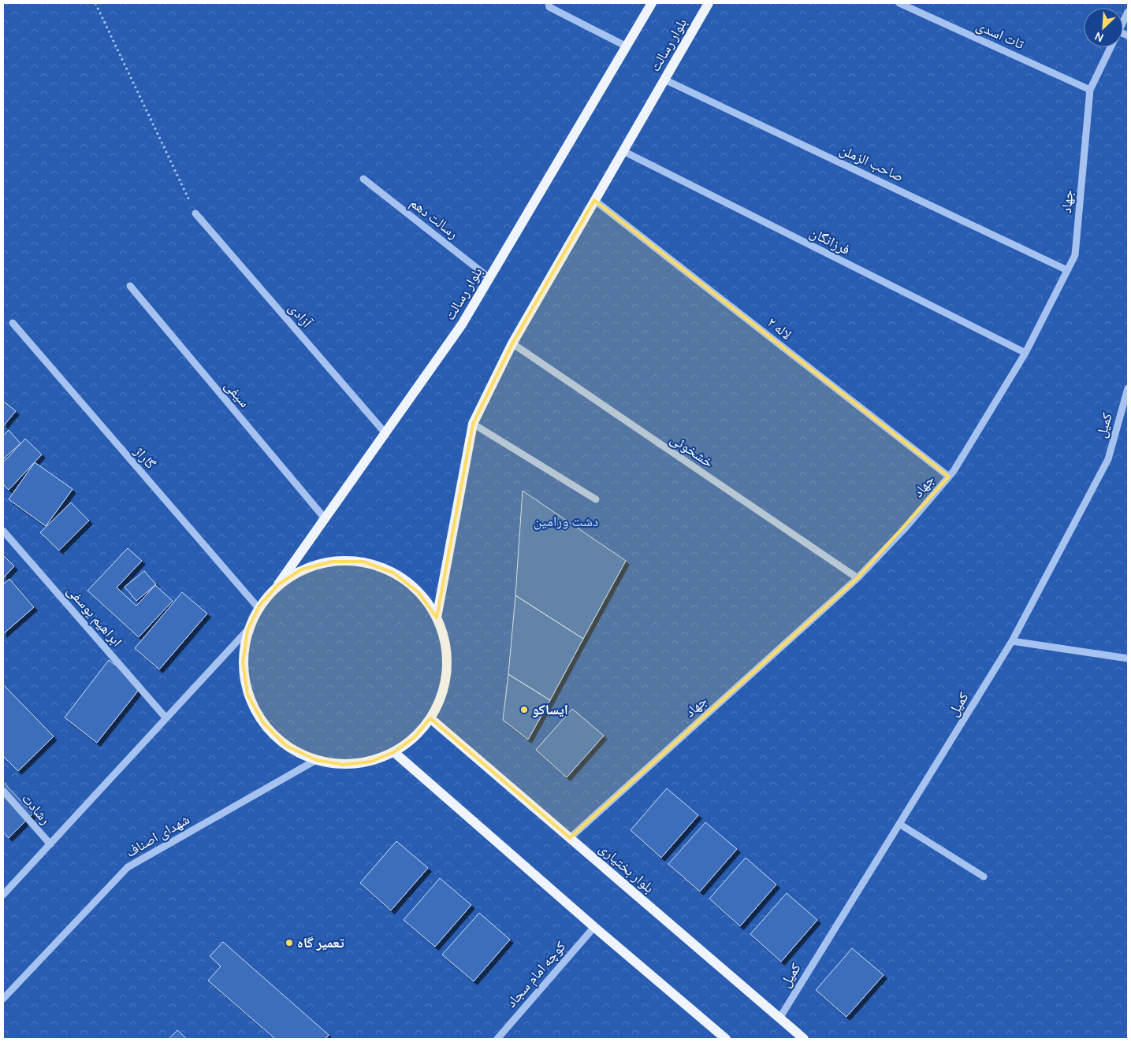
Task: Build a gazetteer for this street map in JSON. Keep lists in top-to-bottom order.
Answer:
{
  "streets": {
    "main road": ["بلوار رسالت", "بلوار بختیاری"],
    "street": [
      "تات اسدی",
      "صاحب الزملن",
      "جهاد",
      "رسالت دهم",
      "فرزانگان",
      "آزادی",
      "لاله ۲",
      "سیفی",
      "کمیل",
      "خشخوئی",
      "گاراژ",
      "ابراهیم یوسفی",
      "رشادت",
      "شهدای اصناف",
      "کوچه امام سجاد"
    ]
  },
  "crossings": [
    ["تات اسدی", "جهاد"],
    ["بلوار رسالت", "صاحب الزملن"],
    ["بلوار رسالت", "رسالت دهم"],
    ["بلوار رسالت", "فرزانگان"],
    ["بلوار رسالت", "آزادی"],
    ["بلوار رسالت", "لاله ۲"],
    ["بلوار رسالت", "سیفی"],
    ["بلوار رسالت", "خشخوئی"],
    ["صاحب الزملن", "جهاد"],
    ["جهاد", "فرزانگان"],
    ["جهاد", "لاله ۲"],
    ["جهاد", "خشخوئی"],
    ["جهاد", "بلوار بختیاری"],
    ["کمیل", "بلوار بختیاری"]
  ],
  "parks": ["دشت ورامین"],
  "places": ["ایساکو", "تعمیر گاه"],
  "north": "bottom left"
}
